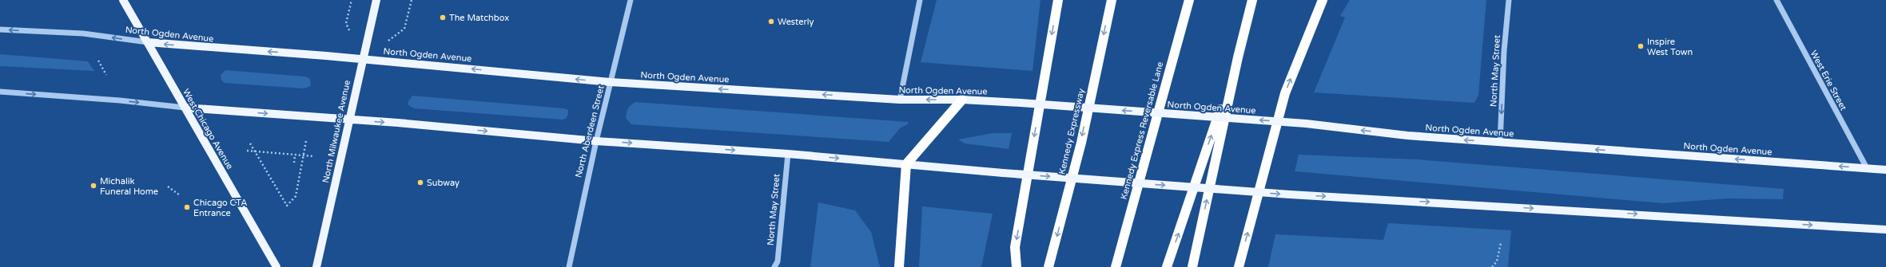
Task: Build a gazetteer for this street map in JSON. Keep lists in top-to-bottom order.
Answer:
{
  "streets": {
    "highway": ["Kennedy Express Reversable Lane", "Kennedy Expressway"],
    "main road": ["North Ogden Avenue", "West Chicago Avenue", "North Milwaukee Avenue"],
    "street": ["North May Street", "West Erie Street", "North Aberdeen Street"]
  },
  "crossings": [
    ["North Ogden Avenue", "North May Street"],
    ["North Ogden Avenue", "West Erie Street"],
    ["North Ogden Avenue", "West Chicago Avenue"],
    ["North Ogden Avenue", "North Milwaukee Avenue"],
    ["North Ogden Avenue", "North Aberdeen Street"]
  ],
  "one_way": ["North Ogden Avenue", "North May Street"],
  "places": [
    "The Matchbox",
    "Westerly",
    "Inspire West Town",
    "Subway",
    "Michalik Funeral Home",
    "Chicago CTA Entrance"
  ]
}
